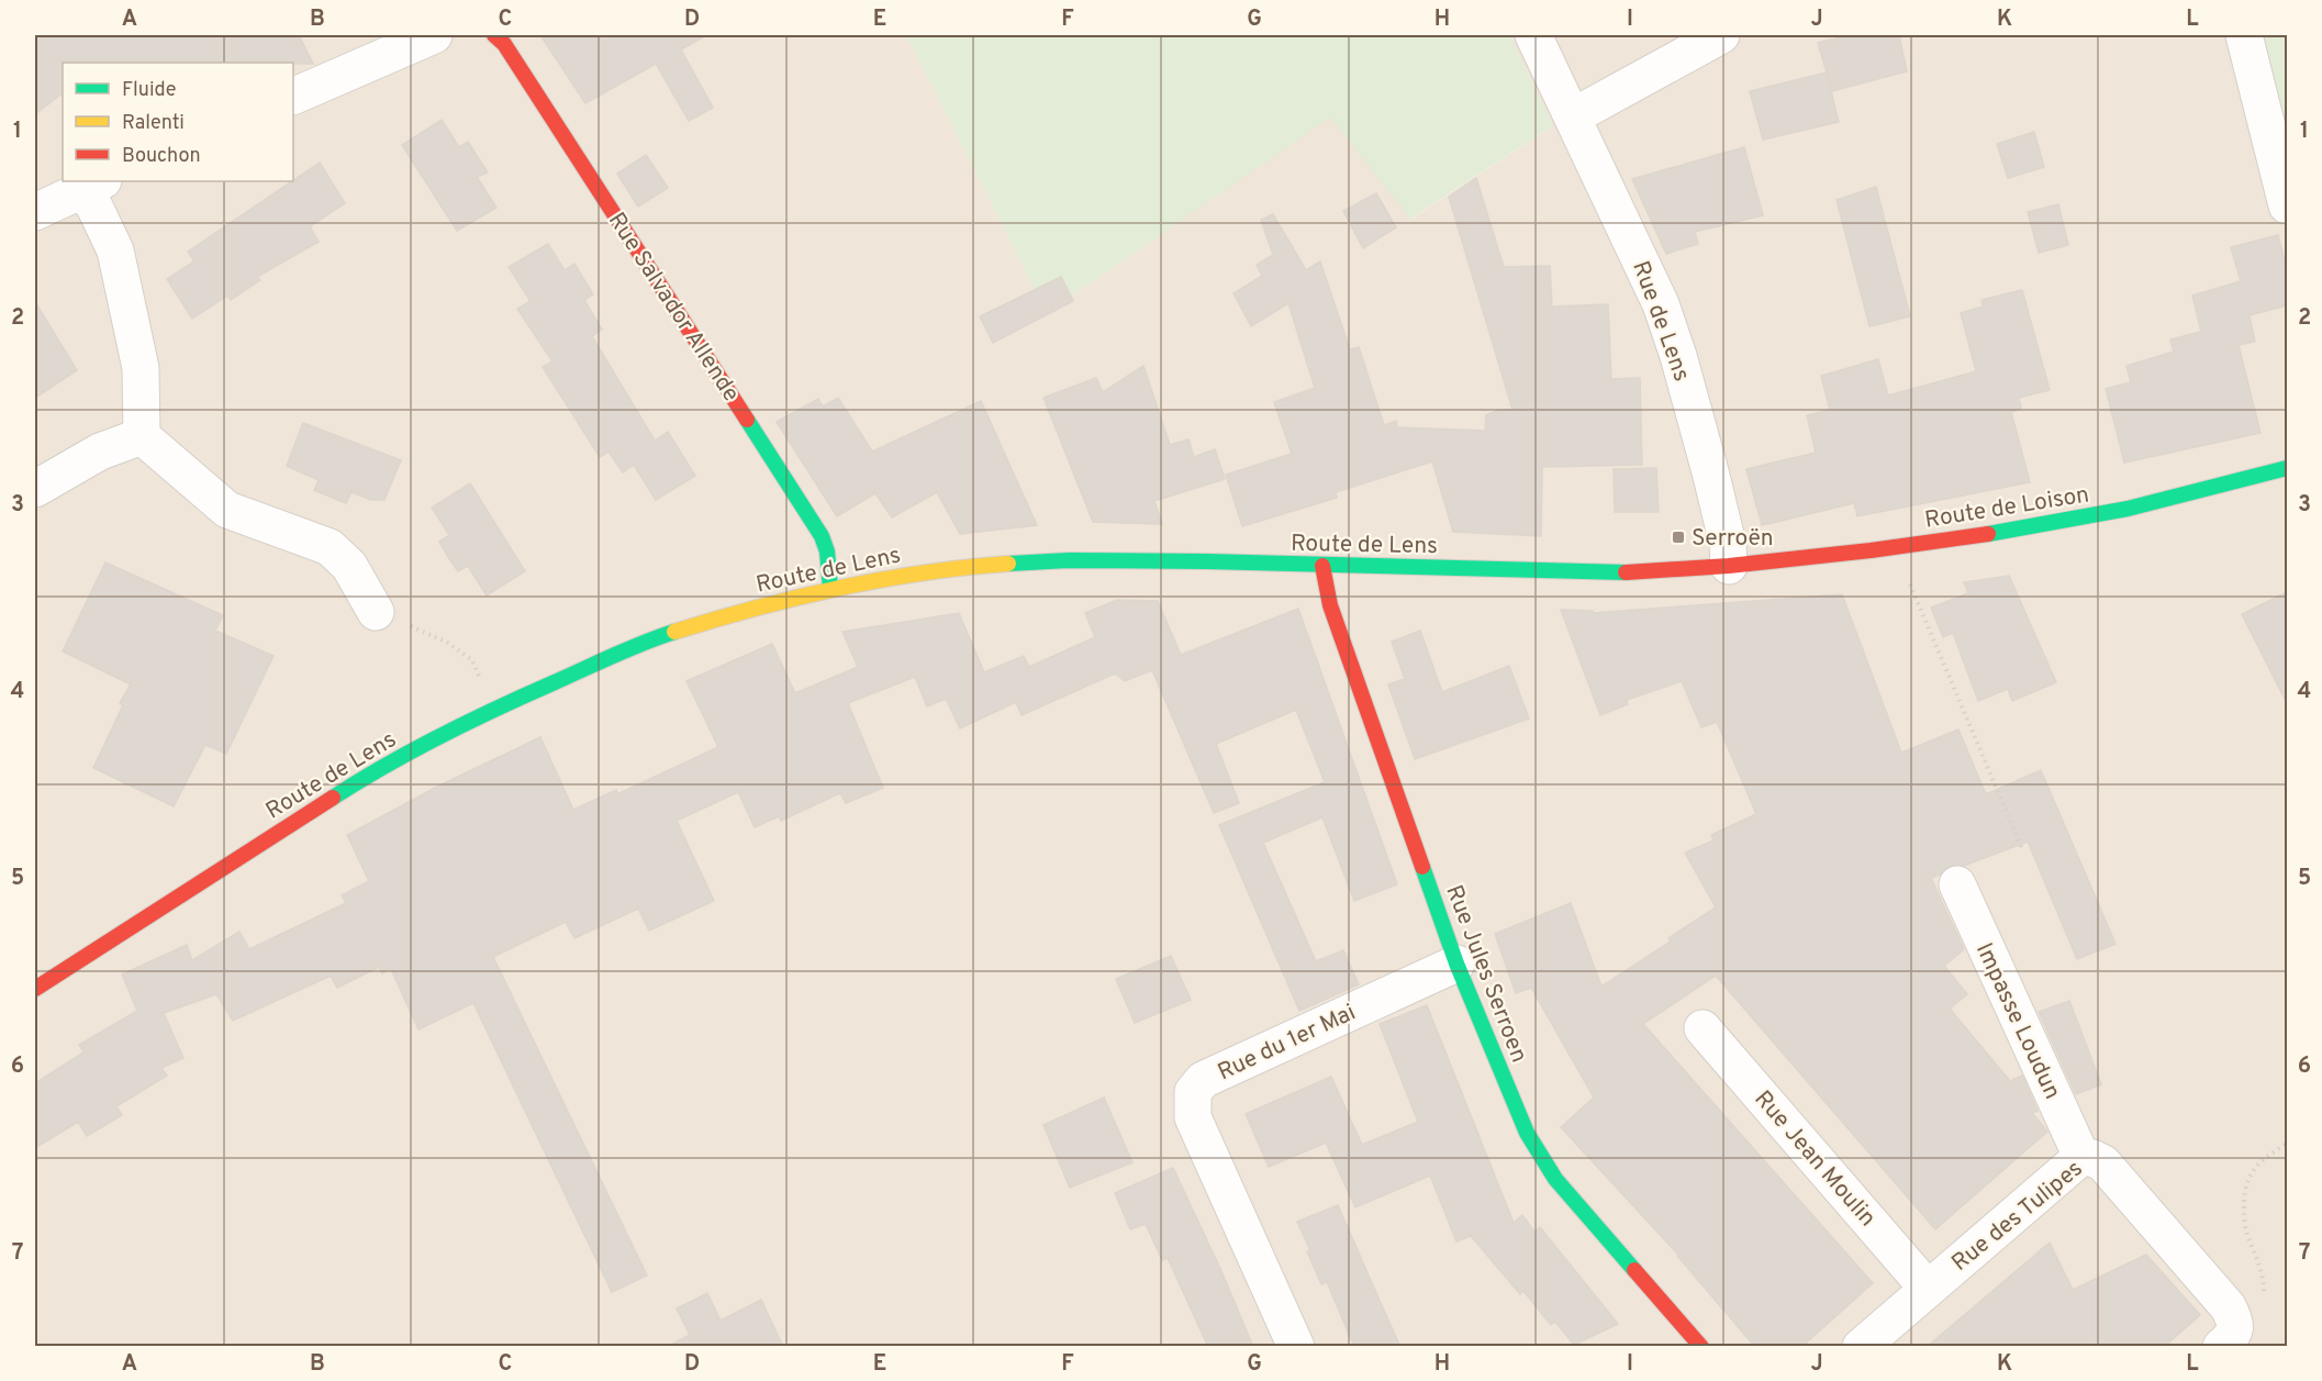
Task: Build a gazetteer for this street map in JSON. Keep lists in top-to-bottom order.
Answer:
{
  "streets": {
    "street": [
      "Rue Salvador Allende",
      "Rue de Lens",
      "Route de Loison",
      "Route de Lens",
      "Rue Jules Serroen",
      "Impasse Loudun",
      "Rue du 1er Mai",
      "Rue Jean Moulin",
      "Rue des Tulipes"
    ]
  },
  "crossings": [
    ["Rue Salvador Allende", "Route de Lens"],
    ["Rue de Lens", "Route de Loison"],
    ["Rue de Lens", "Route de Lens"],
    ["Route de Loison", "Route de Lens"],
    ["Route de Lens", "Rue Jules Serroen"],
    ["Rue Jules Serroen", "Rue du 1er Mai"],
    ["Impasse Loudun", "Rue des Tulipes"],
    ["Rue Jean Moulin", "Rue des Tulipes"]
  ],
  "places": {
    "transit": ["Serroën"]
  },
  "legend": ["Fluide", "Ralenti", "Bouchon"],
  "grid": {
    "columns": [
      "A",
      "B",
      "C",
      "D",
      "E",
      "F",
      "G",
      "H",
      "I",
      "J",
      "K",
      "L"
    ],
    "rows": [
      "1",
      "2",
      "3",
      "4",
      "5",
      "6",
      "7"
    ]
  }
}
